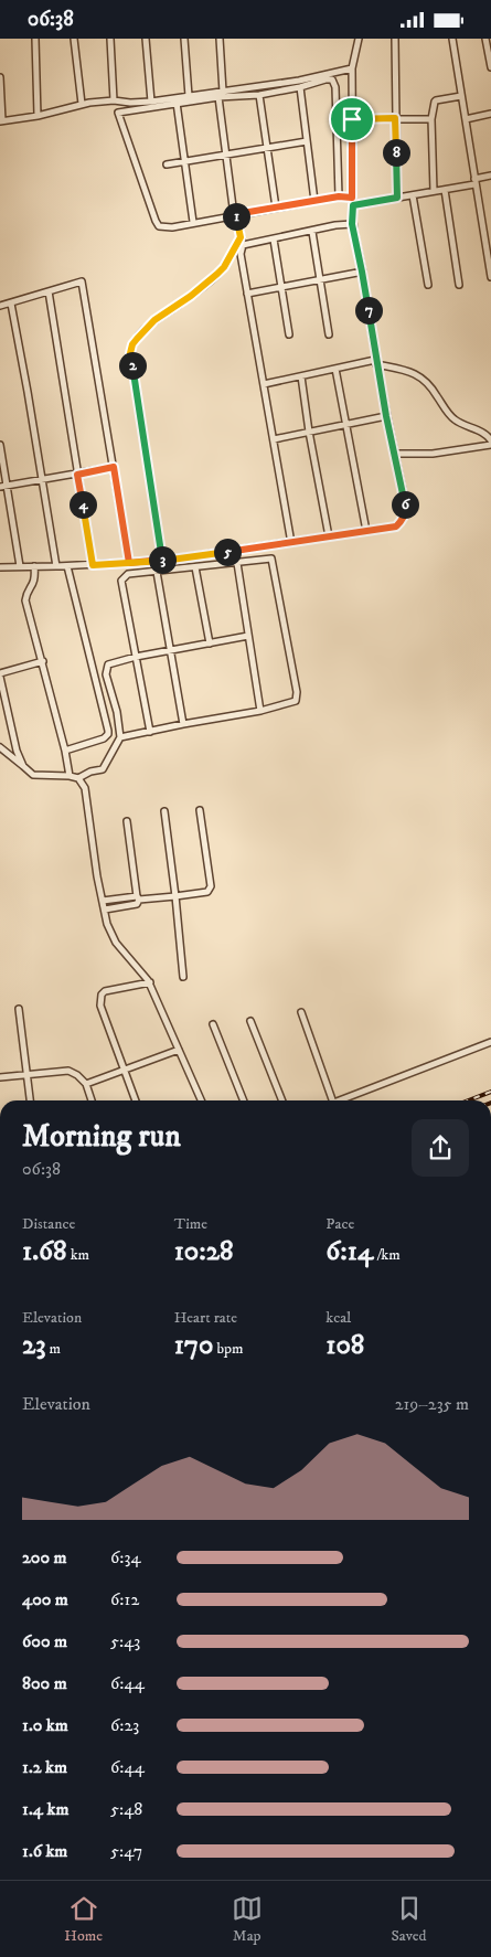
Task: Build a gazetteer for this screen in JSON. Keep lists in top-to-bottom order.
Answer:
{
  "page": {
    "status": "06:38",
    "pins": [
      "8",
      "1",
      "7",
      "2",
      "4",
      "6",
      "5",
      "3"
    ],
    "heading": ["Morning run", "06:38"],
    "stats": [
      ["Distance", "1.68 km"],
      ["Time", "10:28"],
      ["Pace", "6:14 /km"],
      ["Elevation", "23 m"],
      ["Heart rate", "170 bpm"],
      ["kcal", "108"]
    ],
    "chart": ["Elevation", "219–235 m"],
    "list": [
      {
        "name": "200 m",
        "note": "6:34"
      },
      {
        "name": "400 m",
        "note": "6:12"
      },
      {
        "name": "600 m",
        "note": "5:43"
      },
      {
        "name": "800 m",
        "note": "6:44"
      },
      {
        "name": "1.0 km",
        "note": "6:23"
      },
      {
        "name": "1.2 km",
        "note": "6:44"
      },
      {
        "name": "1.4 km",
        "note": "5:48"
      },
      {
        "name": "1.6 km",
        "note": "5:47"
      }
    ],
    "tabs": ["Home", "Map", "Saved"]
  }
}
